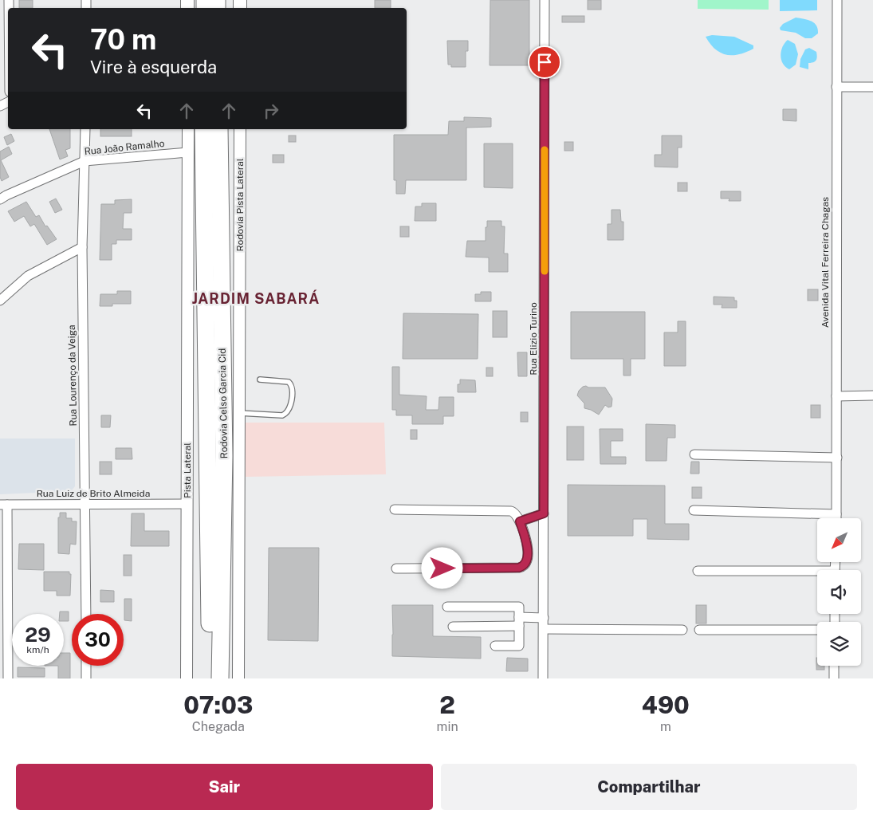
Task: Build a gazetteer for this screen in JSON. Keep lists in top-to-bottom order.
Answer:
{
  "streets": {
    "highway": ["Rodovia Celso Garcia Cid"],
    "street": [
      "Rua João Ramalho",
      "Rodovia Pista Lateral",
      "Avenida Vital Ferreira Chagas",
      "Rua Elizio Turino",
      "Rua Lourenço da Veiga",
      "Pista Lateral",
      "Rua Luiz de Brito Almeida"
    ]
  },
  "crossings": [
    ["Rua João Ramalho", "Rua Lourenço da Veiga"],
    ["Rua João Ramalho", "Rodovia Celso Garcia Cid"],
    ["Rua João Ramalho", "Pista Lateral"],
    ["Rua Lourenço da Veiga", "Rua Luiz de Brito Almeida"],
    ["Rodovia Celso Garcia Cid", "Pista Lateral"],
    ["Pista Lateral", "Rua Luiz de Brito Almeida"]
  ],
  "districts": ["JARDIM SABARÁ"],
  "north": "bottom left",
  "page": {
    "turn": ["70 m", "Vire à esquerda"],
    "speed": "29 km/h",
    "limit": "30",
    "eta": [
      "07:03",
      "Chegada",
      "2",
      "min",
      "490",
      "m"
    ],
    "buttons": ["Sair", "Compartilhar"]
  }
}
